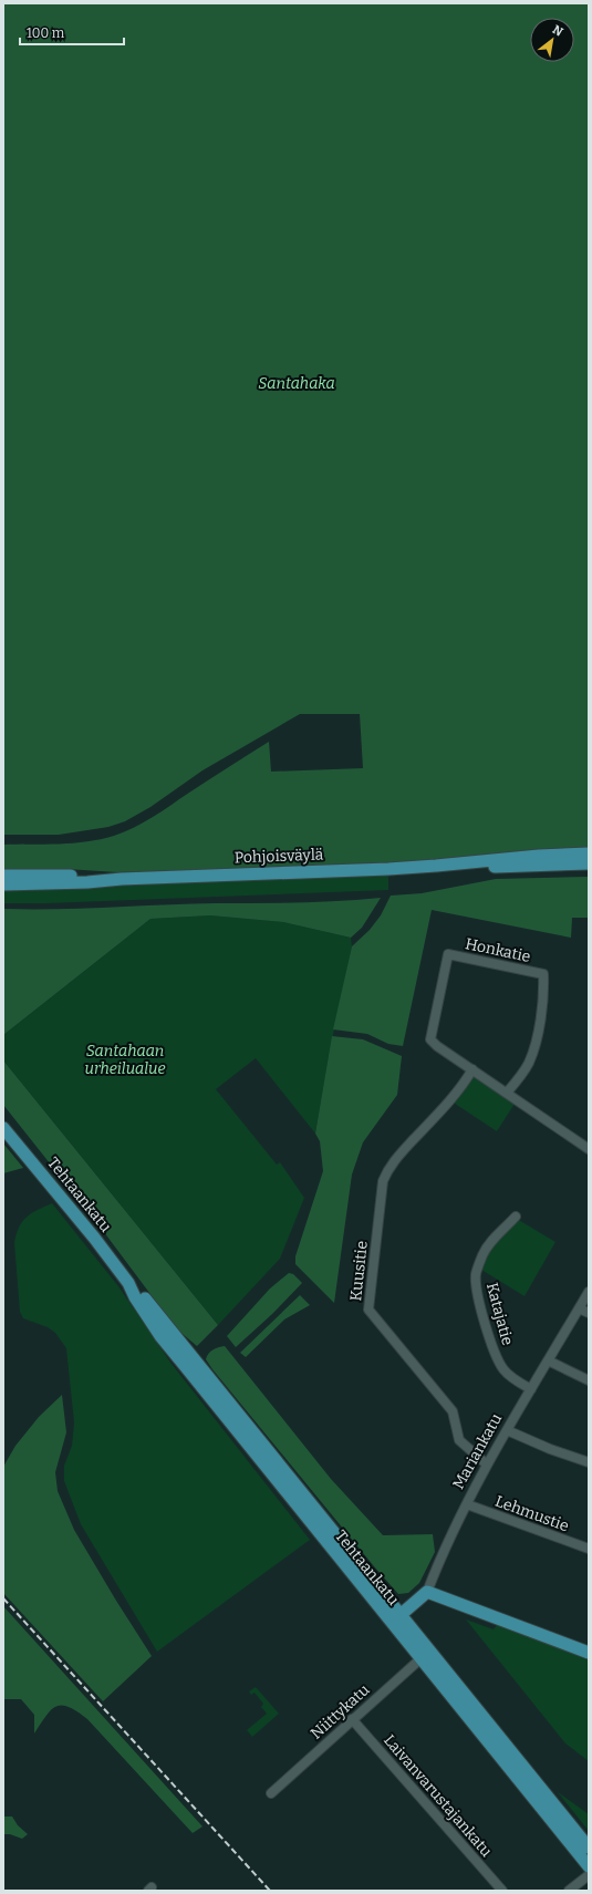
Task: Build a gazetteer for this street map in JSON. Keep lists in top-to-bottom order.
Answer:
{
  "streets": {
    "main road": ["Pohjoisväylä", "Tehtaankatu", "Mariankatu"],
    "street": [
      "Honkatie",
      "Kuusitie",
      "Katajatie",
      "Lehmustie",
      "Niittykatu",
      "Laivanvarustajankatu"
    ]
  },
  "crossings": [
    ["Honkatie", "Kuusitie"],
    ["Tehtaankatu", "Mariankatu"],
    ["Tehtaankatu", "Niittykatu"],
    ["Kuusitie", "Mariankatu"],
    ["Katajatie", "Mariankatu"],
    ["Mariankatu", "Lehmustie"],
    ["Niittykatu", "Laivanvarustajankatu"]
  ],
  "parks": ["Santahaka", "Santahaan urheilualue"],
  "scale_bar": "100 m",
  "north": "top right"
}
